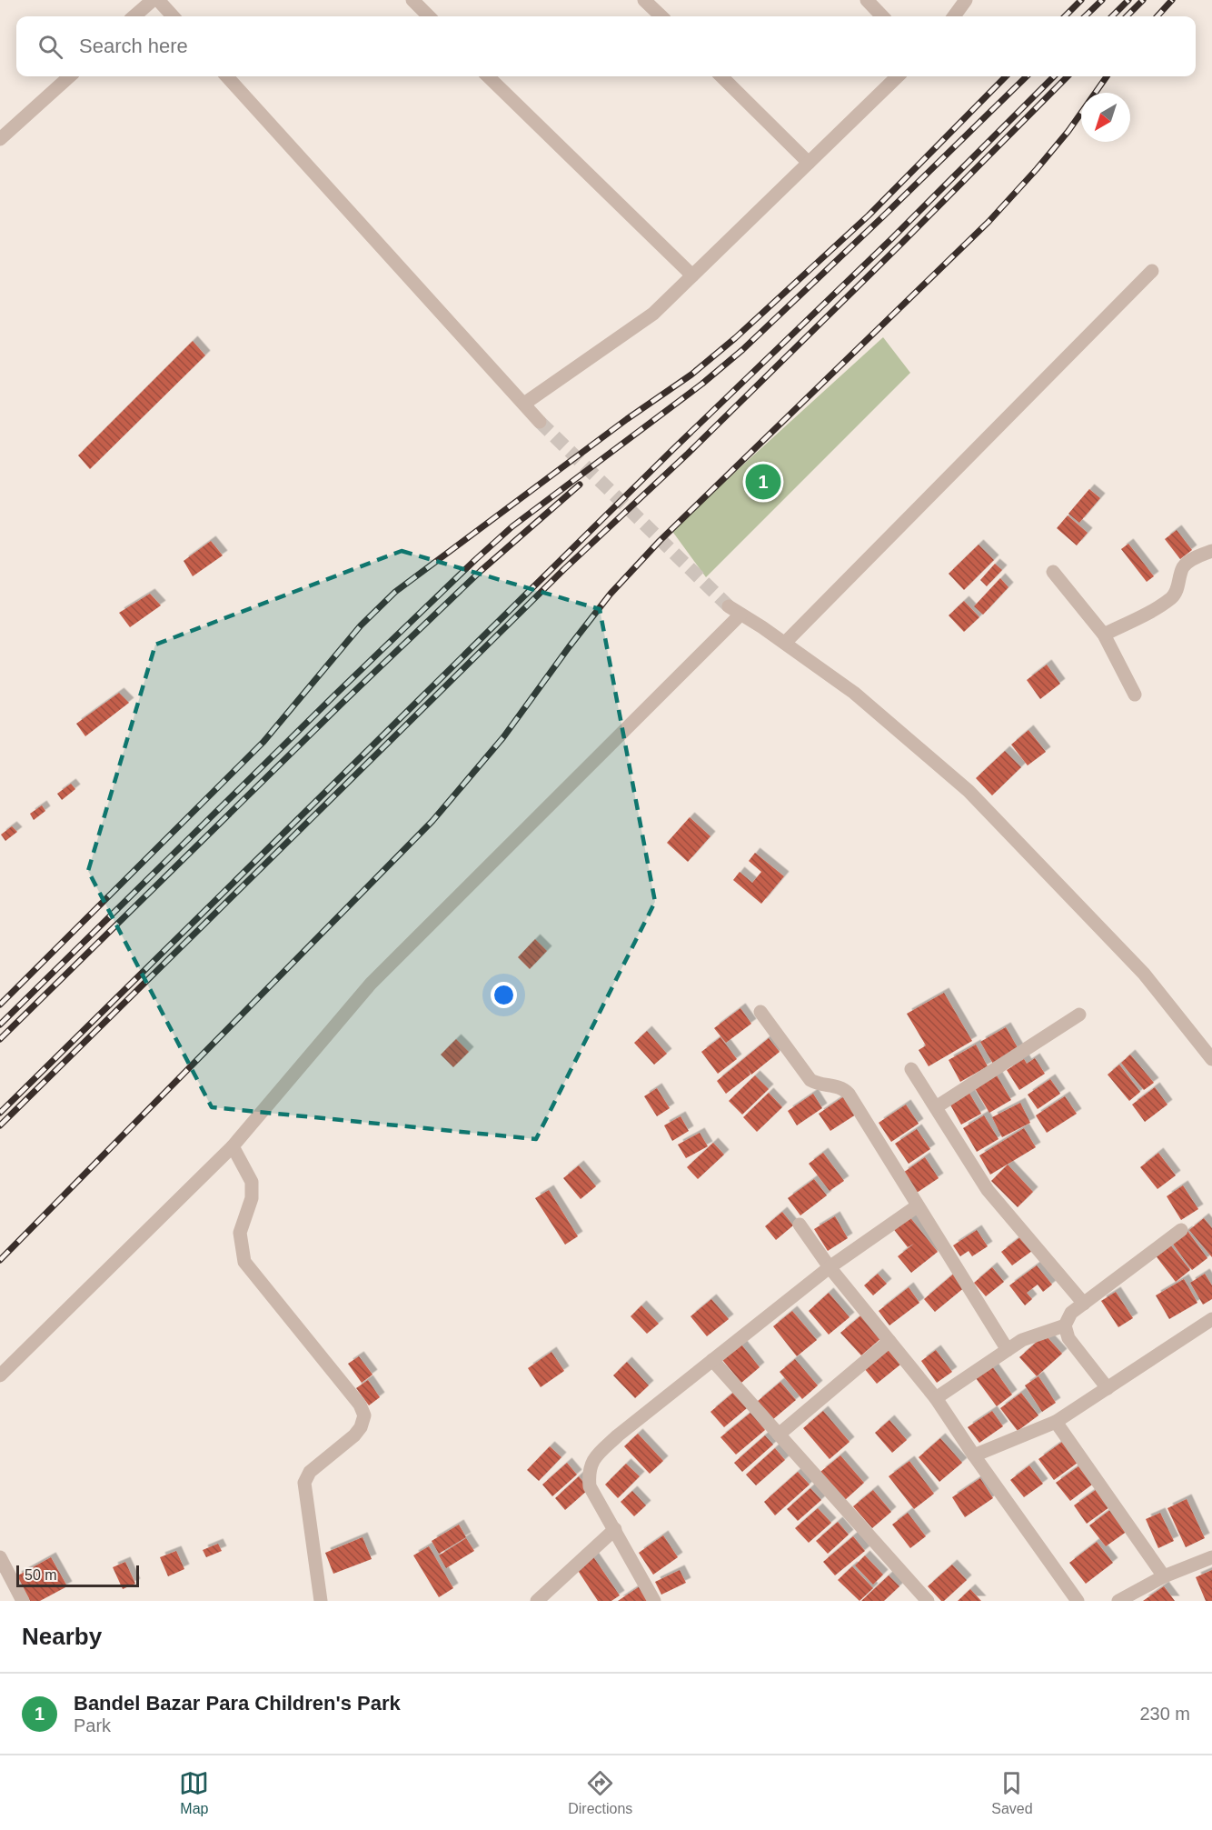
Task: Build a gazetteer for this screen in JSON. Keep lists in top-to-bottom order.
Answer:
{
  "scale_bar": "50 m",
  "north": "bottom left",
  "page": {
    "search": "Search here",
    "pins": "1",
    "scale": "50 m",
    "heading": "Nearby",
    "list": [
      {
        "mark": "1",
        "name": "Bandel Bazar Para Children's Park",
        "note": "Park",
        "value": "230 m"
      }
    ],
    "nav": ["Map", "Directions", "Saved"]
  }
}
